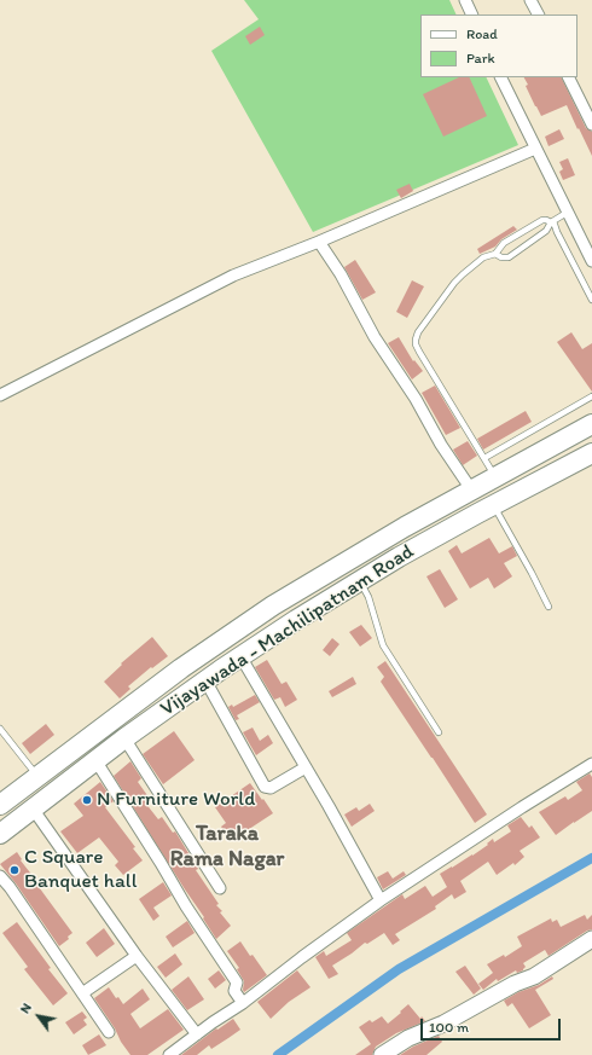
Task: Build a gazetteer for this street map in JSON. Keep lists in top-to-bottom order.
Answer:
{
  "streets": {
    "highway": ["Vijayawada - Machilipatnam Road"]
  },
  "districts": ["Taraka Rama Nagar"],
  "places": ["N Furniture World", "C Square Banquet hall"],
  "legend": ["Road", "Park"],
  "scale_bar": "100 m",
  "north": "top left"
}
